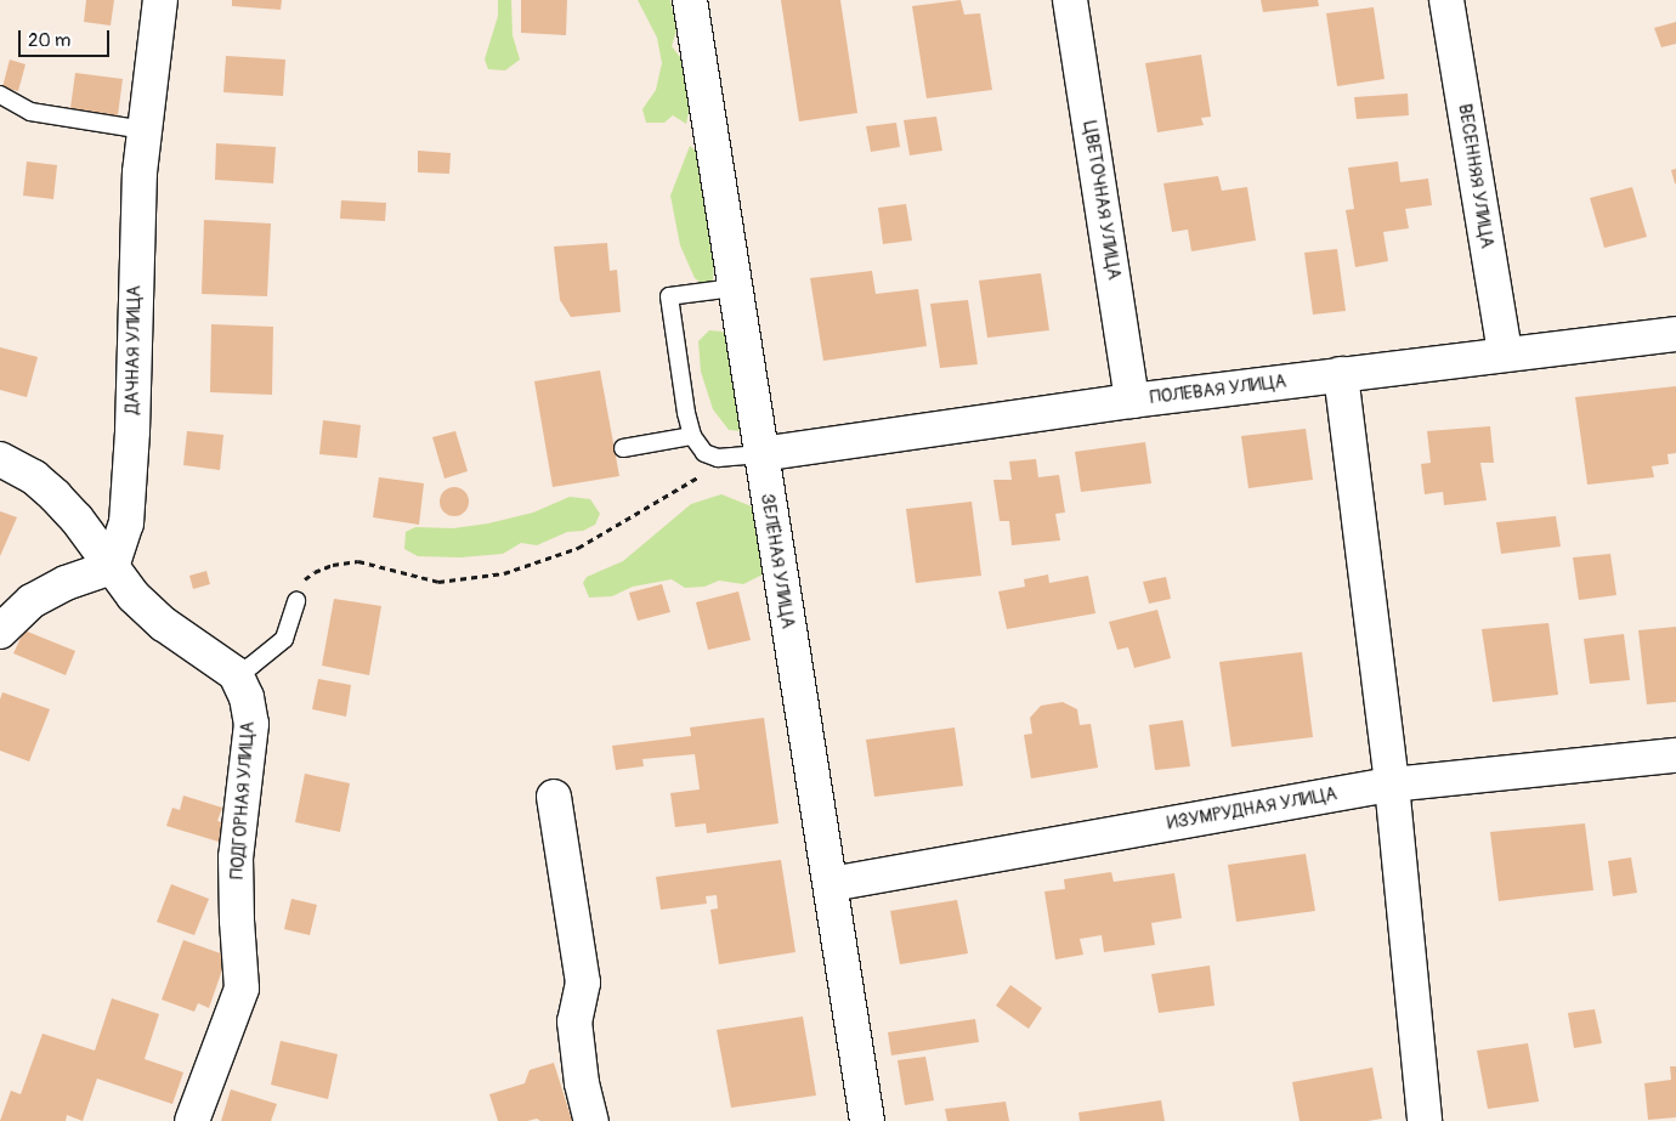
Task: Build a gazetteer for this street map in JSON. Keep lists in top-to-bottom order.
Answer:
{
  "streets": {
    "street": [
      "ВЕСЕННЯЯ УЛИЦА",
      "ЦВЕТОЧНАЯ УЛИЦА",
      "ДАЧНАЯ УЛИЦА",
      "ПОЛЕВАЯ УЛИЦА",
      "ЗЕЛЁНАЯ УЛИЦА",
      "ПОДГОРНАЯ УЛИЦА",
      "ИЗУМРУДНАЯ УЛИЦА"
    ]
  },
  "crossings": [
    ["ВЕСЕННЯЯ УЛИЦА", "ПОЛЕВАЯ УЛИЦА"],
    ["ЦВЕТОЧНАЯ УЛИЦА", "ПОЛЕВАЯ УЛИЦА"],
    ["ПОЛЕВАЯ УЛИЦА", "ЗЕЛЁНАЯ УЛИЦА"],
    ["ЗЕЛЁНАЯ УЛИЦА", "ИЗУМРУДНАЯ УЛИЦА"]
  ],
  "scale_bar": "20 m"
}
